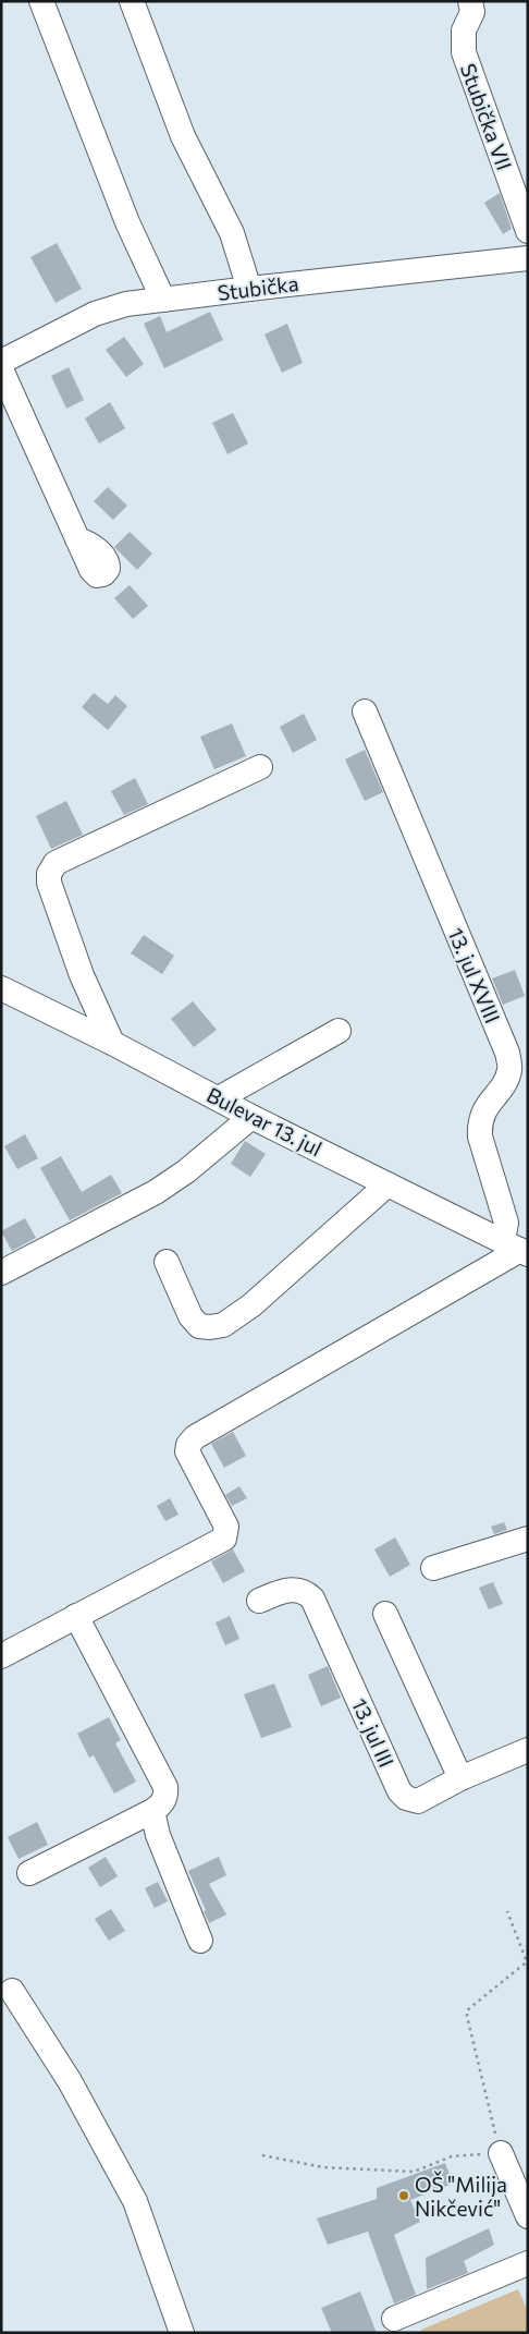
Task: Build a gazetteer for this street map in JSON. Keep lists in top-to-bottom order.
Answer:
{
  "streets": {
    "street": [
      "Stubička VII",
      "Stubička",
      "13. jul XVIII",
      "Bulevar 13. jul",
      "13. jul III"
    ]
  },
  "crossings": [
    ["13. jul XVIII", "Bulevar 13. jul"]
  ],
  "places": ["OŠ \"Milija Nikčević\""]
}
